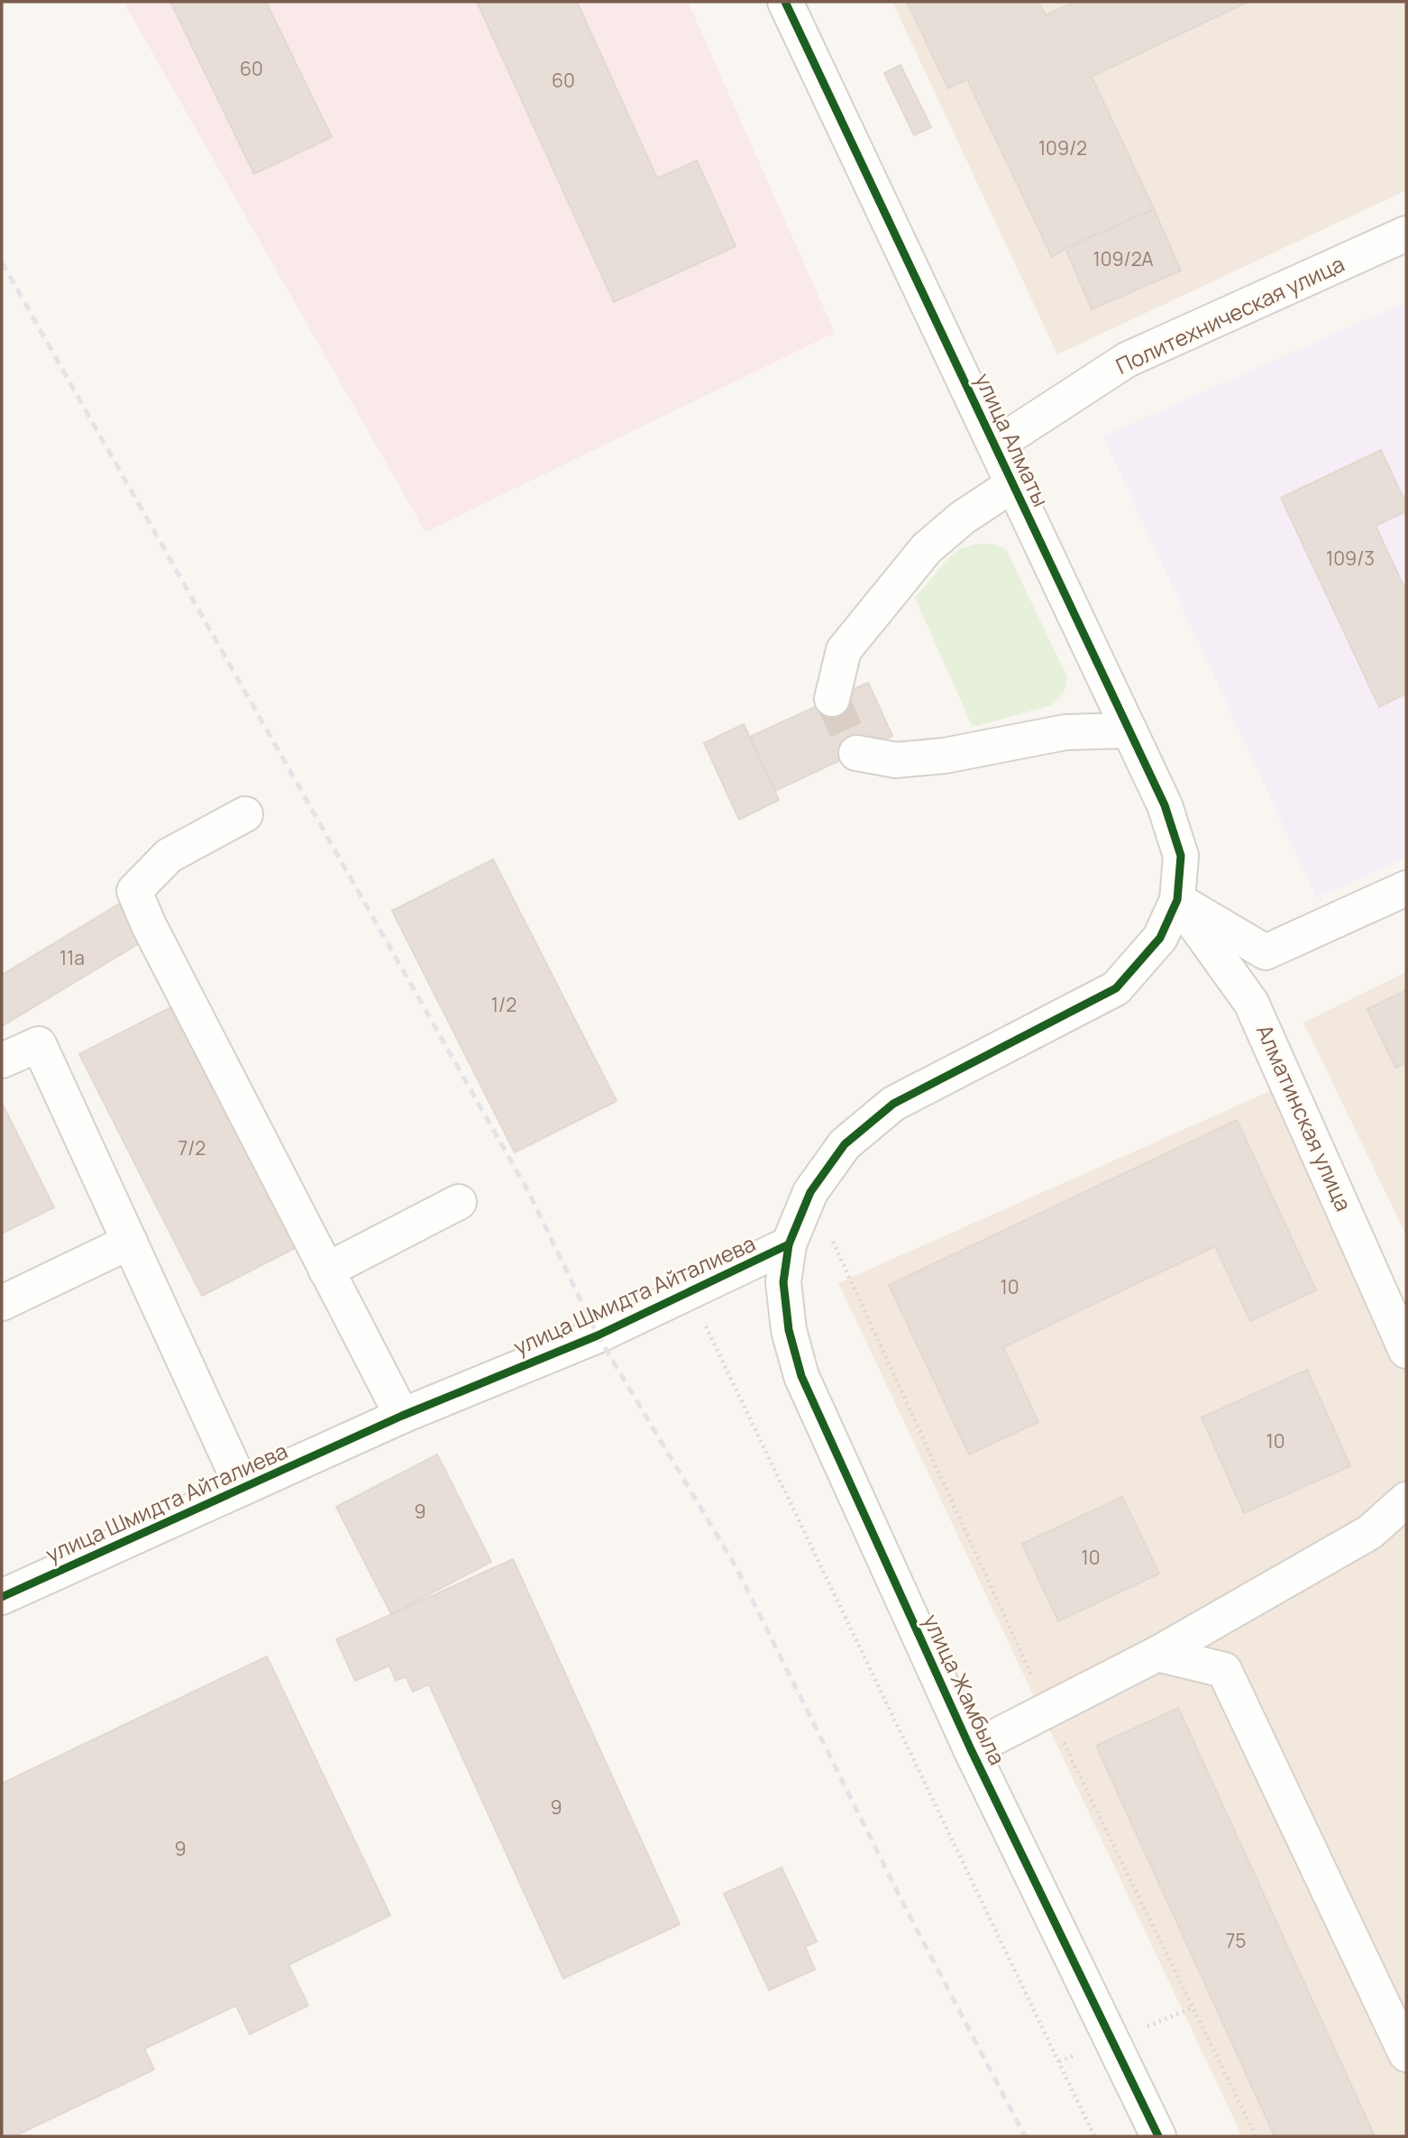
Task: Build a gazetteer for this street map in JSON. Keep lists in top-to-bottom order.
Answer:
{
  "streets": {
    "street": [
      "Политехническая улица",
      "улица Алматы",
      "Алматинская улица",
      "улица Шмидта Айталиева",
      "улица Жамбыла"
    ]
  },
  "crossings": [
    ["Политехническая улица", "улица Алматы"],
    ["улица Алматы", "Алматинская улица"],
    ["улица Алматы", "улица Шмидта Айталиева"],
    ["Алматинская улица", "улица Шмидта Айталиева"],
    ["улица Шмидта Айталиева", "улица Жамбыла"]
  ],
  "house_numbers": [
    "60",
    "60",
    "109/2",
    "109/2А",
    "109/3",
    "11а",
    "1/2",
    "7/2",
    "10",
    "10",
    "9",
    "10",
    "9",
    "9",
    "75"
  ]
}
